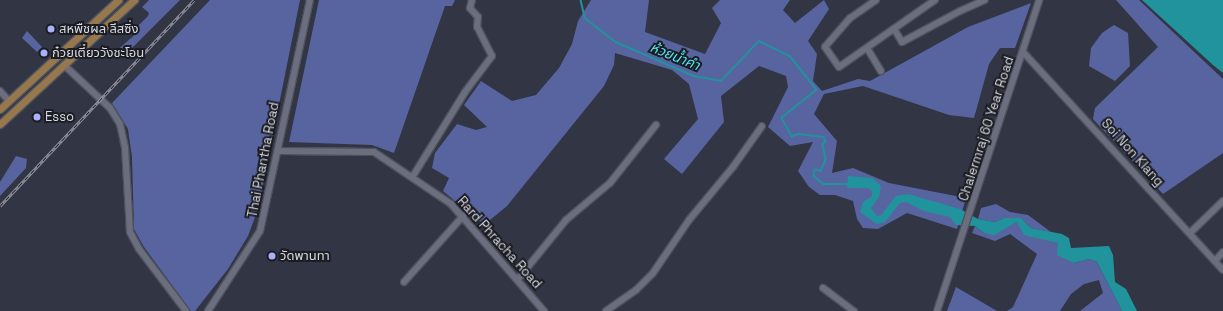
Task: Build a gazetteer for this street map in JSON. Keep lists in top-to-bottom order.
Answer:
{
  "streets": {
    "street": [
      "Chalermraj 60 Year Road",
      "Soi Non Klang",
      "Thai Phantha Road",
      "Rard Phracha Road"
    ]
  },
  "crossings": [
    ["Chalermraj 60 Year Road", "Soi Non Klang"],
    ["Thai Phantha Road", "Rard Phracha Road"]
  ],
  "water": ["ห้วยน้ำคำ"],
  "places": [
    "สหพืชผล ลีสซิ่ง",
    "ก๋วยเตี๋ยววังชะโอน",
    "Esso",
    "วัดพานทา"
  ]
}
